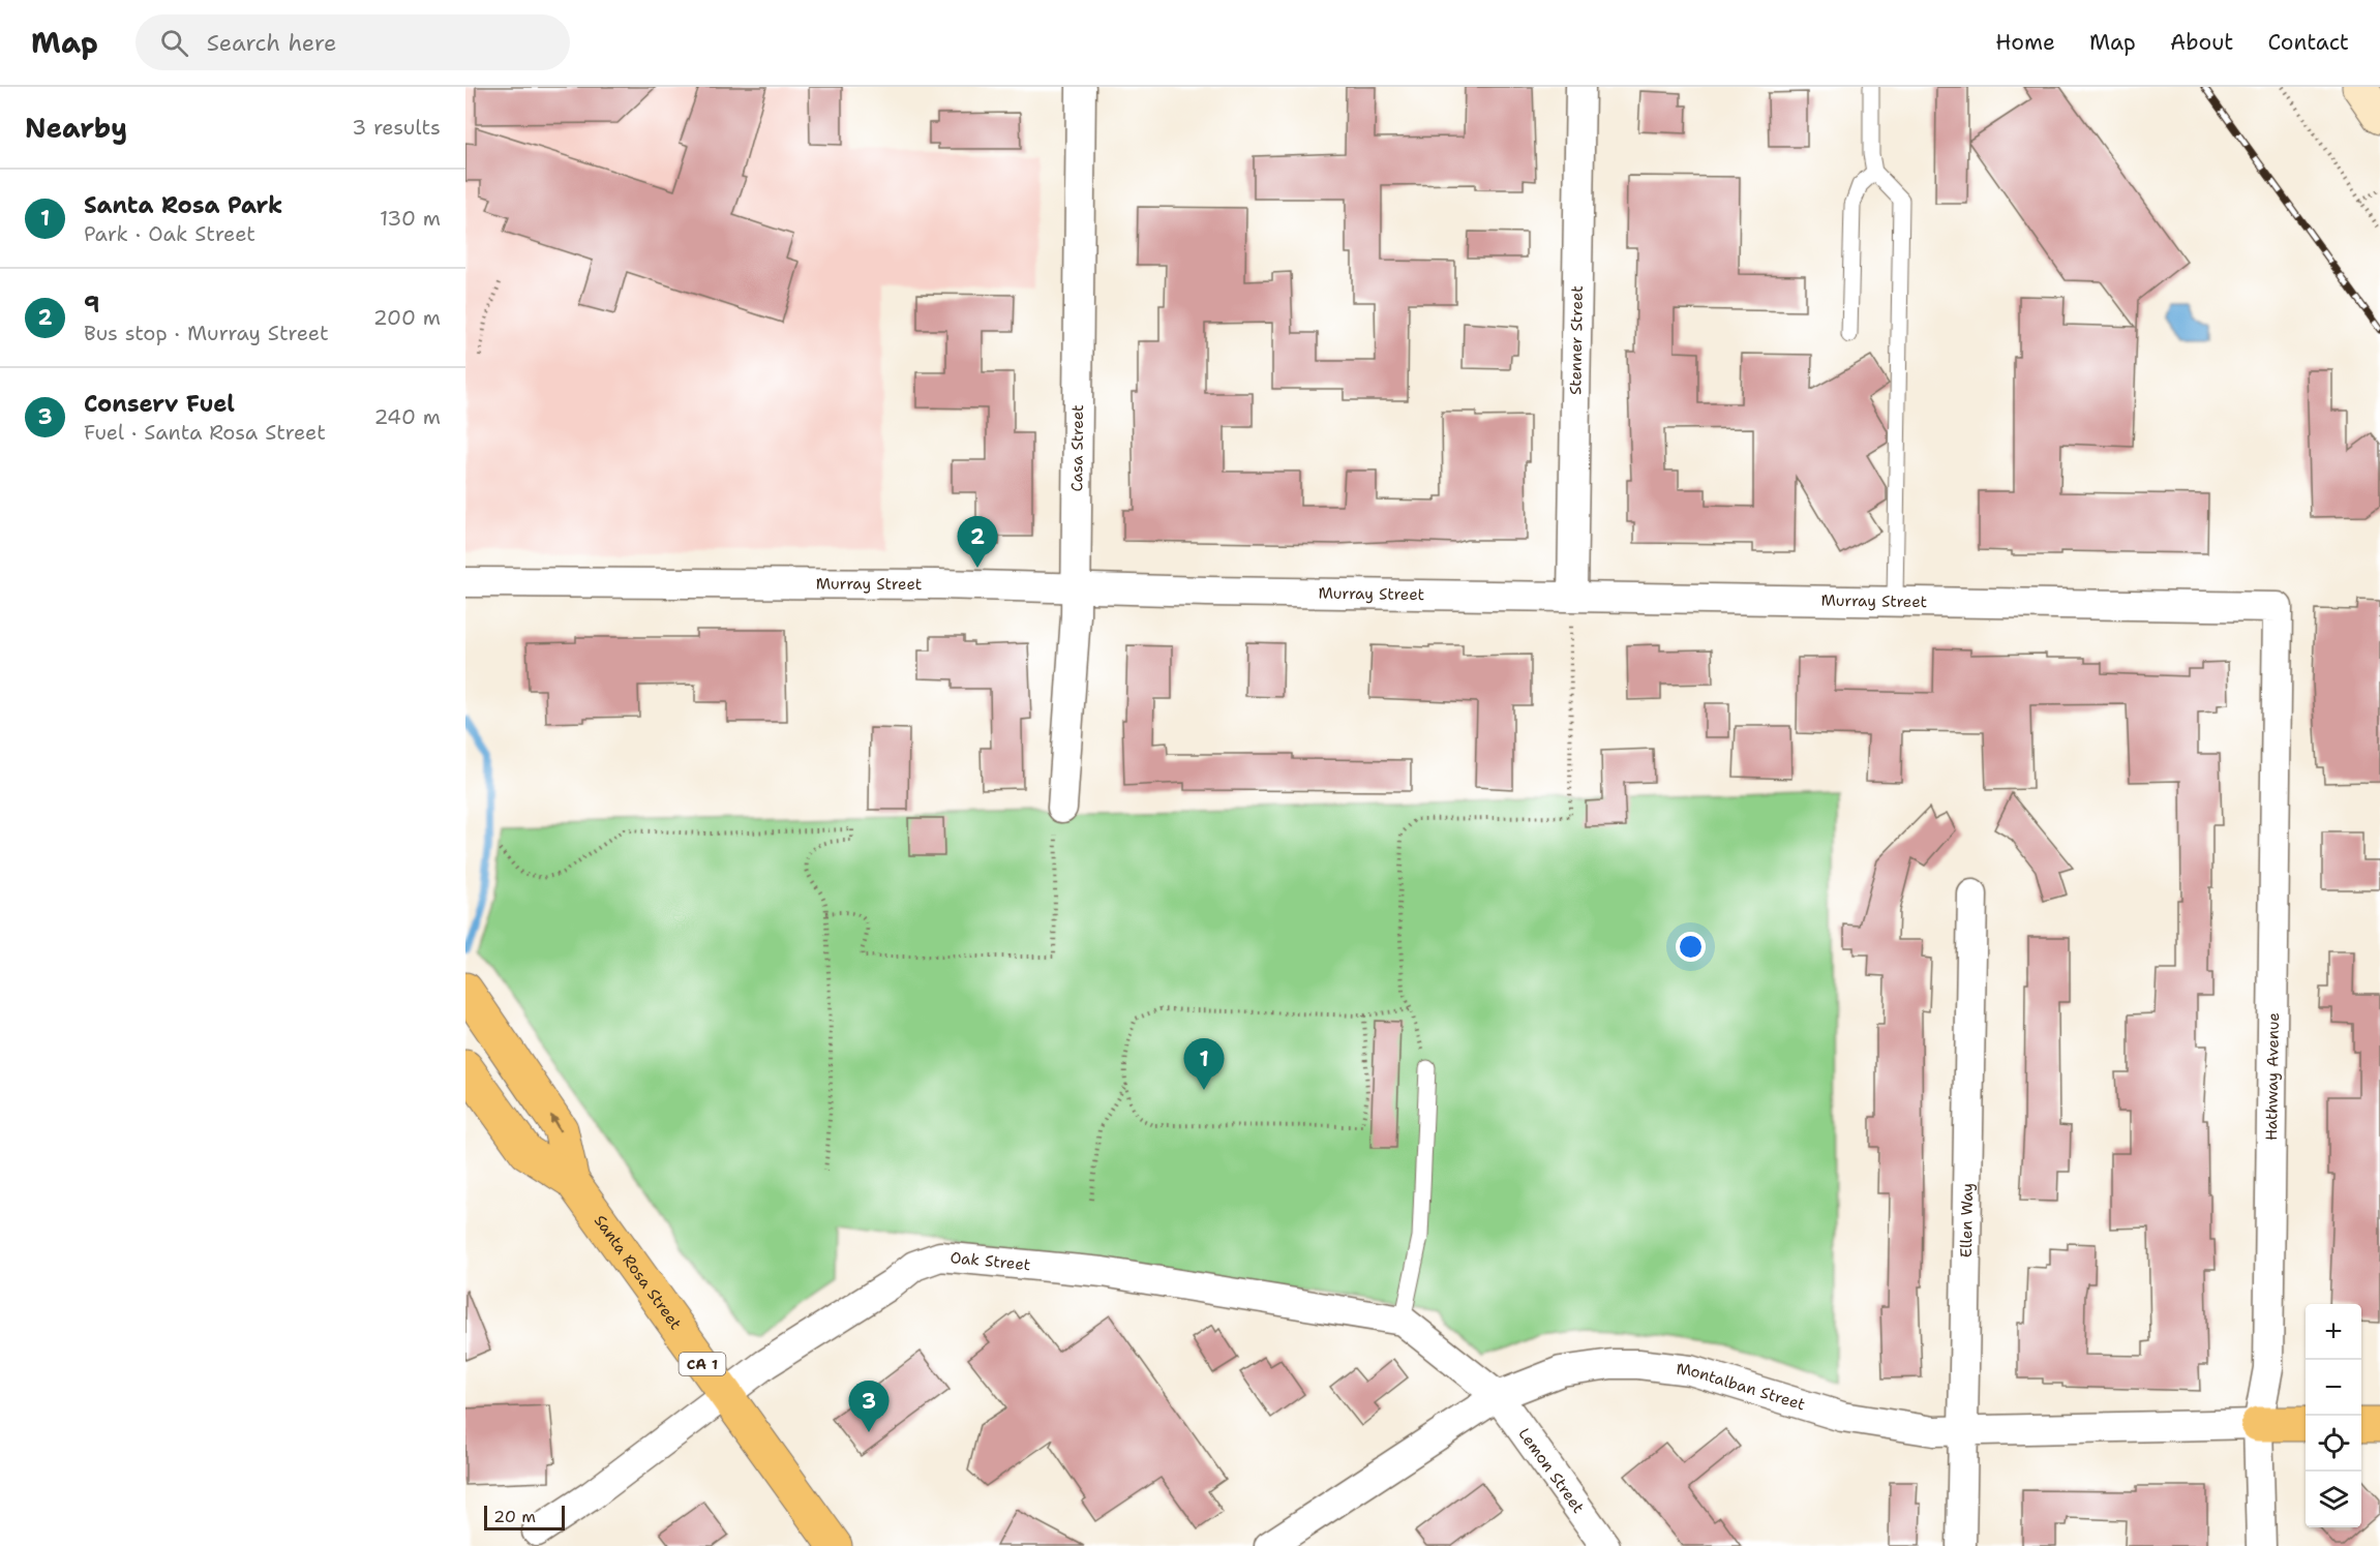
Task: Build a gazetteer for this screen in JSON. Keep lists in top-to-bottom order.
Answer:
{
  "streets": {
    "highway": ["Santa Rosa Street", "CA 1"],
    "street": [
      "Stenner Street",
      "Casa Street",
      "Murray Street",
      "Hathway Avenue",
      "Ellen Way",
      "Oak Street",
      "Montalban Street",
      "Lemon Street"
    ]
  },
  "crossings": [
    ["Stenner Street", "Murray Street"],
    ["Casa Street", "Murray Street"],
    ["Murray Street", "Hathway Avenue"],
    ["Hathway Avenue", "Montalban Street"],
    ["Ellen Way", "Montalban Street"],
    ["Oak Street", "Santa Rosa Street"],
    ["Oak Street", "Montalban Street"],
    ["Oak Street", "Lemon Street"],
    ["Montalban Street", "Lemon Street"]
  ],
  "scale_bar": "20 m",
  "page": {
    "header": "Map",
    "search": "Search here",
    "nav": [
      "Home",
      "Map",
      "About",
      "Contact"
    ],
    "heading": ["Nearby", "3 results"],
    "list": [
      {
        "mark": "1",
        "name": "Santa Rosa Park",
        "note": "Park · Oak Street",
        "value": "130 m"
      },
      {
        "mark": "2",
        "name": "9",
        "note": "Bus stop · Murray Street",
        "value": "200 m"
      },
      {
        "mark": "3",
        "name": "Conserv Fuel",
        "note": "Fuel · Santa Rosa Street",
        "value": "240 m"
      }
    ],
    "pins": ["2", "1", "3"],
    "map_buttons": ["+", "−"],
    "scale": "20 m"
  }
}
